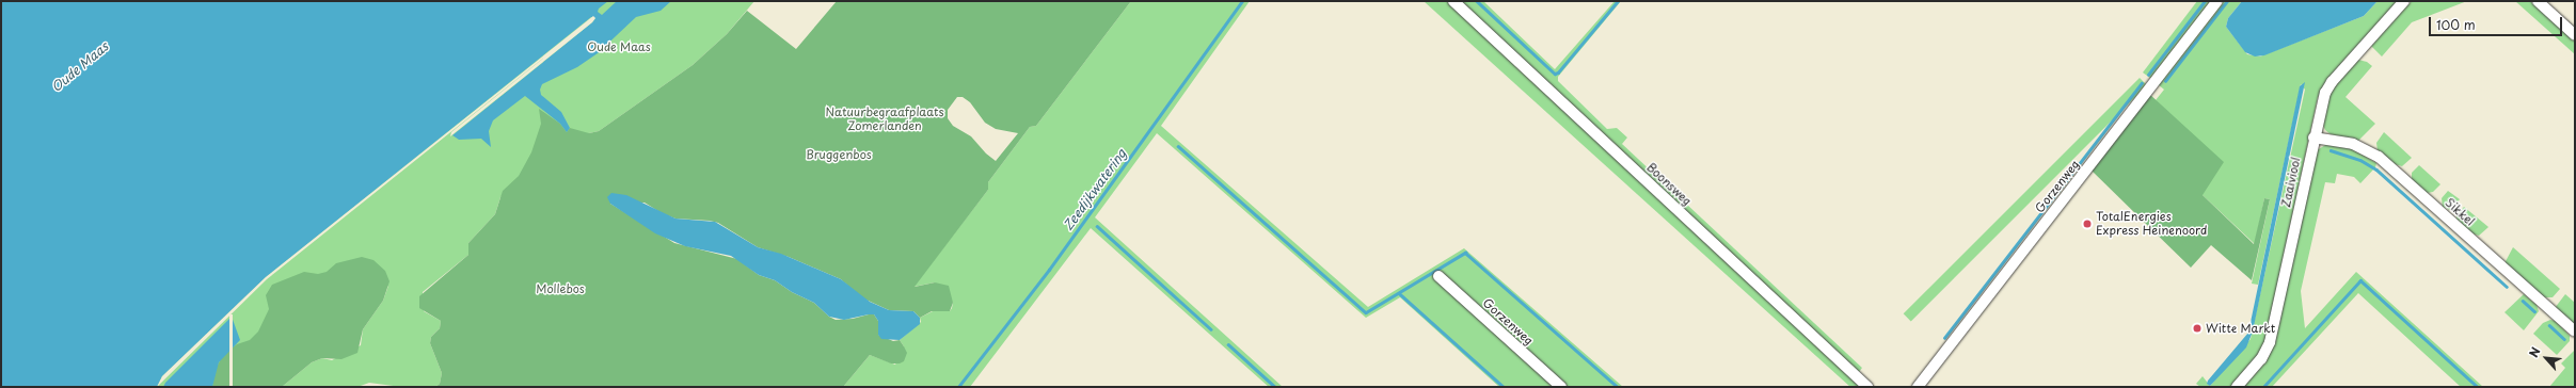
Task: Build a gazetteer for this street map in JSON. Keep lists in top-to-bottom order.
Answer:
{
  "streets": {
    "street": [
      "Zaaiviool",
      "Boonsweg",
      "Gorzenweg",
      "Sikkel"
    ]
  },
  "crossings": [
    ["Zaaiviool", "Sikkel"]
  ],
  "water": ["Oude Maas", "Zeedijkwatering"],
  "parks": [
    "Oude Maas",
    "Natuurbegraafplaats Zomerlanden",
    "Bruggenbos",
    "Mollebos"
  ],
  "places": ["TotalEnergies Express Heinenoord", "Witte Markt"],
  "scale_bar": "100 m",
  "north": "top left"
}
